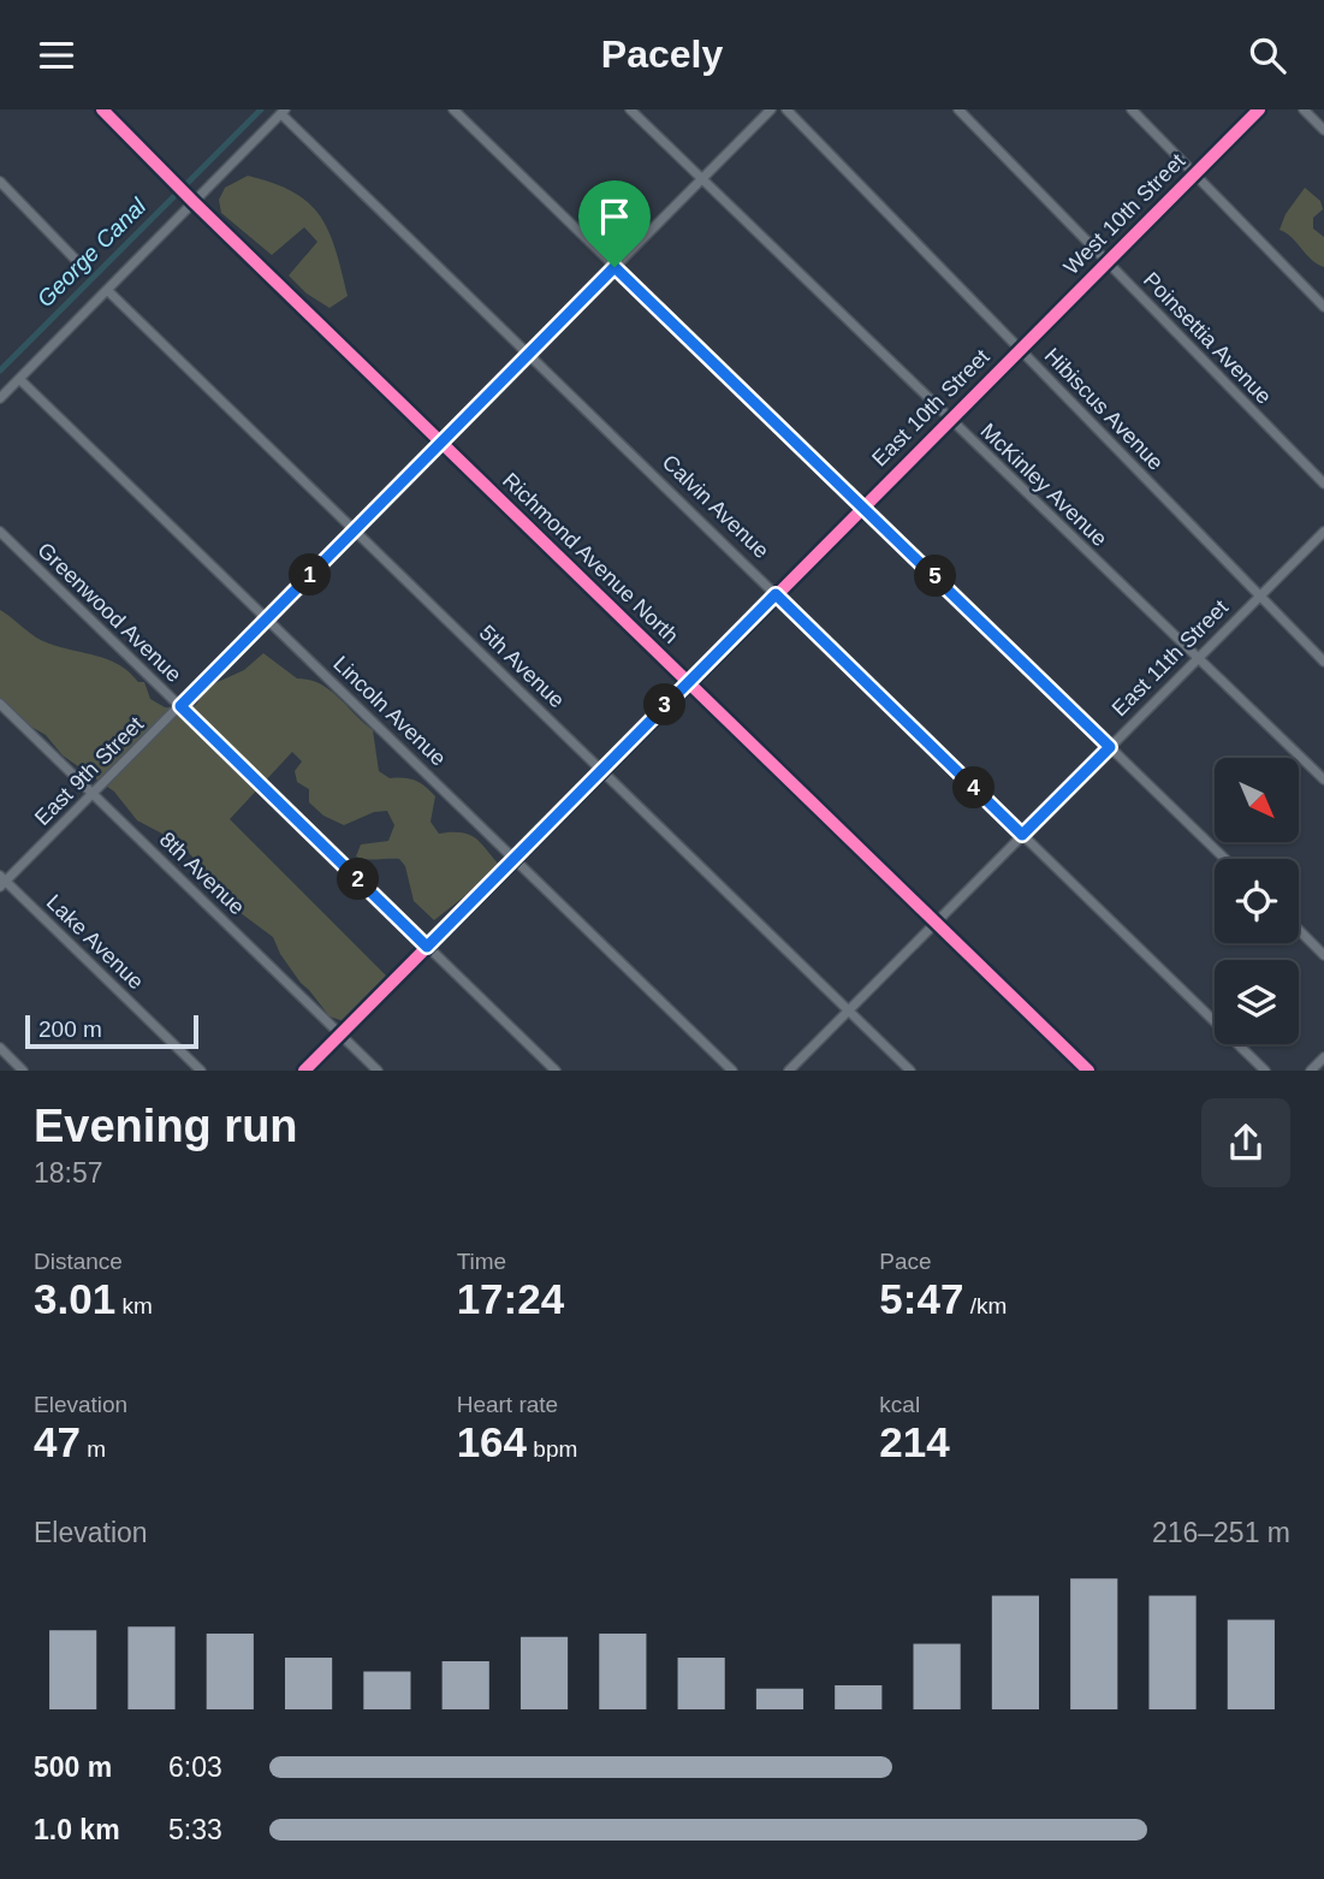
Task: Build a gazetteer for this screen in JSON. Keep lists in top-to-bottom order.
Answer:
{
  "streets": {
    "street": [
      "West 10th Street",
      "Poinsettia Avenue",
      "East 10th Street",
      "Hibiscus Avenue",
      "McKinley Avenue",
      "Calvin Avenue",
      "Richmond Avenue North",
      "Greenwood Avenue",
      "East 11th Street",
      "5th Avenue",
      "Lincoln Avenue",
      "East 9th Street",
      "8th Avenue",
      "Lake Avenue"
    ]
  },
  "crossings": [
    ["West 10th Street", "Poinsettia Avenue"],
    ["West 10th Street", "East 10th Street"],
    ["West 10th Street", "Hibiscus Avenue"],
    ["East 10th Street", "Hibiscus Avenue"],
    ["East 10th Street", "McKinley Avenue"],
    ["East 10th Street", "Calvin Avenue"],
    ["East 10th Street", "Richmond Avenue North"],
    ["East 10th Street", "Greenwood Avenue"],
    ["East 10th Street", "5th Avenue"],
    ["East 10th Street", "Lincoln Avenue"],
    ["East 10th Street", "8th Avenue"],
    ["Hibiscus Avenue", "East 11th Street"],
    ["McKinley Avenue", "East 11th Street"],
    ["McKinley Avenue", "East 9th Street"],
    ["Calvin Avenue", "East 11th Street"],
    ["Calvin Avenue", "East 9th Street"],
    ["Richmond Avenue North", "East 11th Street"],
    ["Richmond Avenue North", "East 9th Street"],
    ["Greenwood Avenue", "East 9th Street"],
    ["East 11th Street", "5th Avenue"],
    ["5th Avenue", "East 9th Street"],
    ["Lincoln Avenue", "East 9th Street"],
    ["East 9th Street", "8th Avenue"],
    ["East 9th Street", "Lake Avenue"]
  ],
  "water": ["George Canal"],
  "scale_bar": "200 m",
  "north": "bottom right",
  "page": {
    "header": "Pacely",
    "pins": [
      "1",
      "5",
      "3",
      "4",
      "2"
    ],
    "scale": "200 m",
    "heading": ["Evening run", "18:57"],
    "stats": [
      ["Distance", "3.01 km"],
      ["Time", "17:24"],
      ["Pace", "5:47 /km"],
      ["Elevation", "47 m"],
      ["Heart rate", "164 bpm"],
      ["kcal", "214"]
    ],
    "chart": ["Elevation", "216–251 m"],
    "list": [
      {
        "name": "500 m",
        "note": "6:03"
      },
      {
        "name": "1.0 km",
        "note": "5:33"
      }
    ]
  }
}
